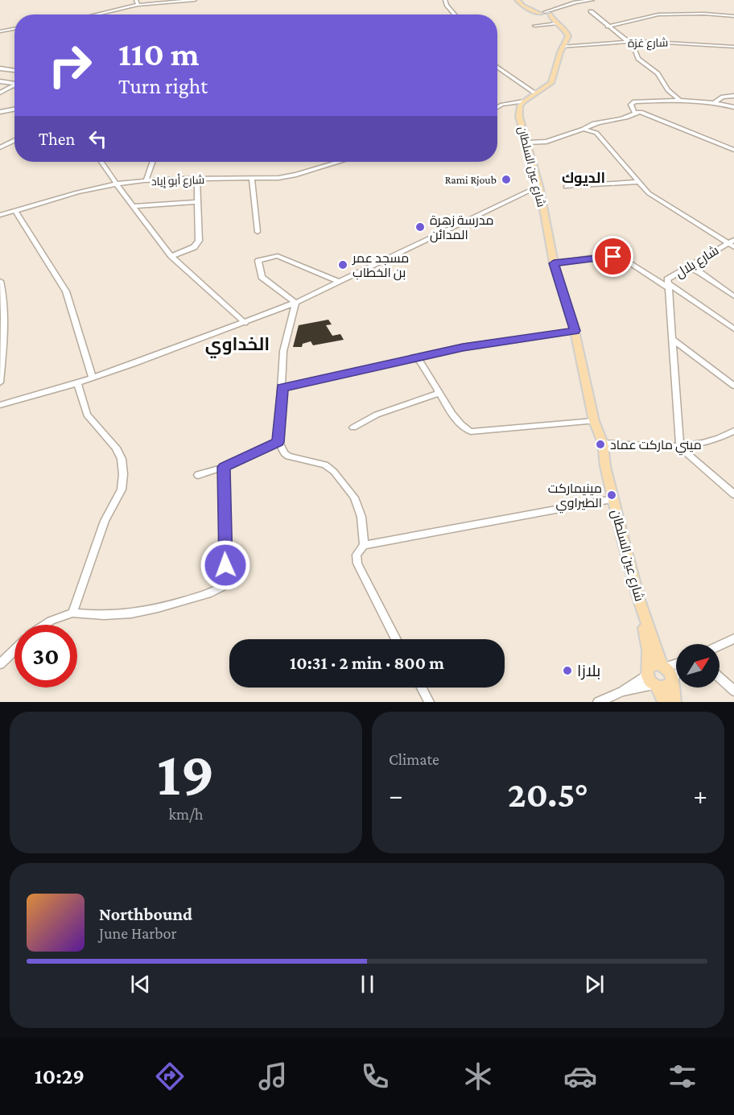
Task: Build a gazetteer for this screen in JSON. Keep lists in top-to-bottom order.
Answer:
{
  "streets": {
    "main road": ["شارع عين السلطان"],
    "street": ["شارع غزة", "شارع أبو إياد", "شارع بلال"]
  },
  "districts": ["الديوك", "الخداوي"],
  "places": [
    "Rami Rjoub",
    "مدرسة زهرة المدائن",
    "مسجد عمر بن الخطاب",
    "ميني ماركت عماد",
    "مينيماركت الطيراوي",
    "بلازا"
  ],
  "north": "top right",
  "page": {
    "turn": ["110 m", "Turn right"],
    "then": "Then",
    "limit": "30",
    "trip": "10:31 · 2 min · 800 m",
    "tile": [
      ["19", "km/h"],
      "Climate"
    ],
    "heat": ["−", "20.5°", "+"],
    "song": ["Northbound", "June Harbor"],
    "tabs": "10:29"
  }
}
